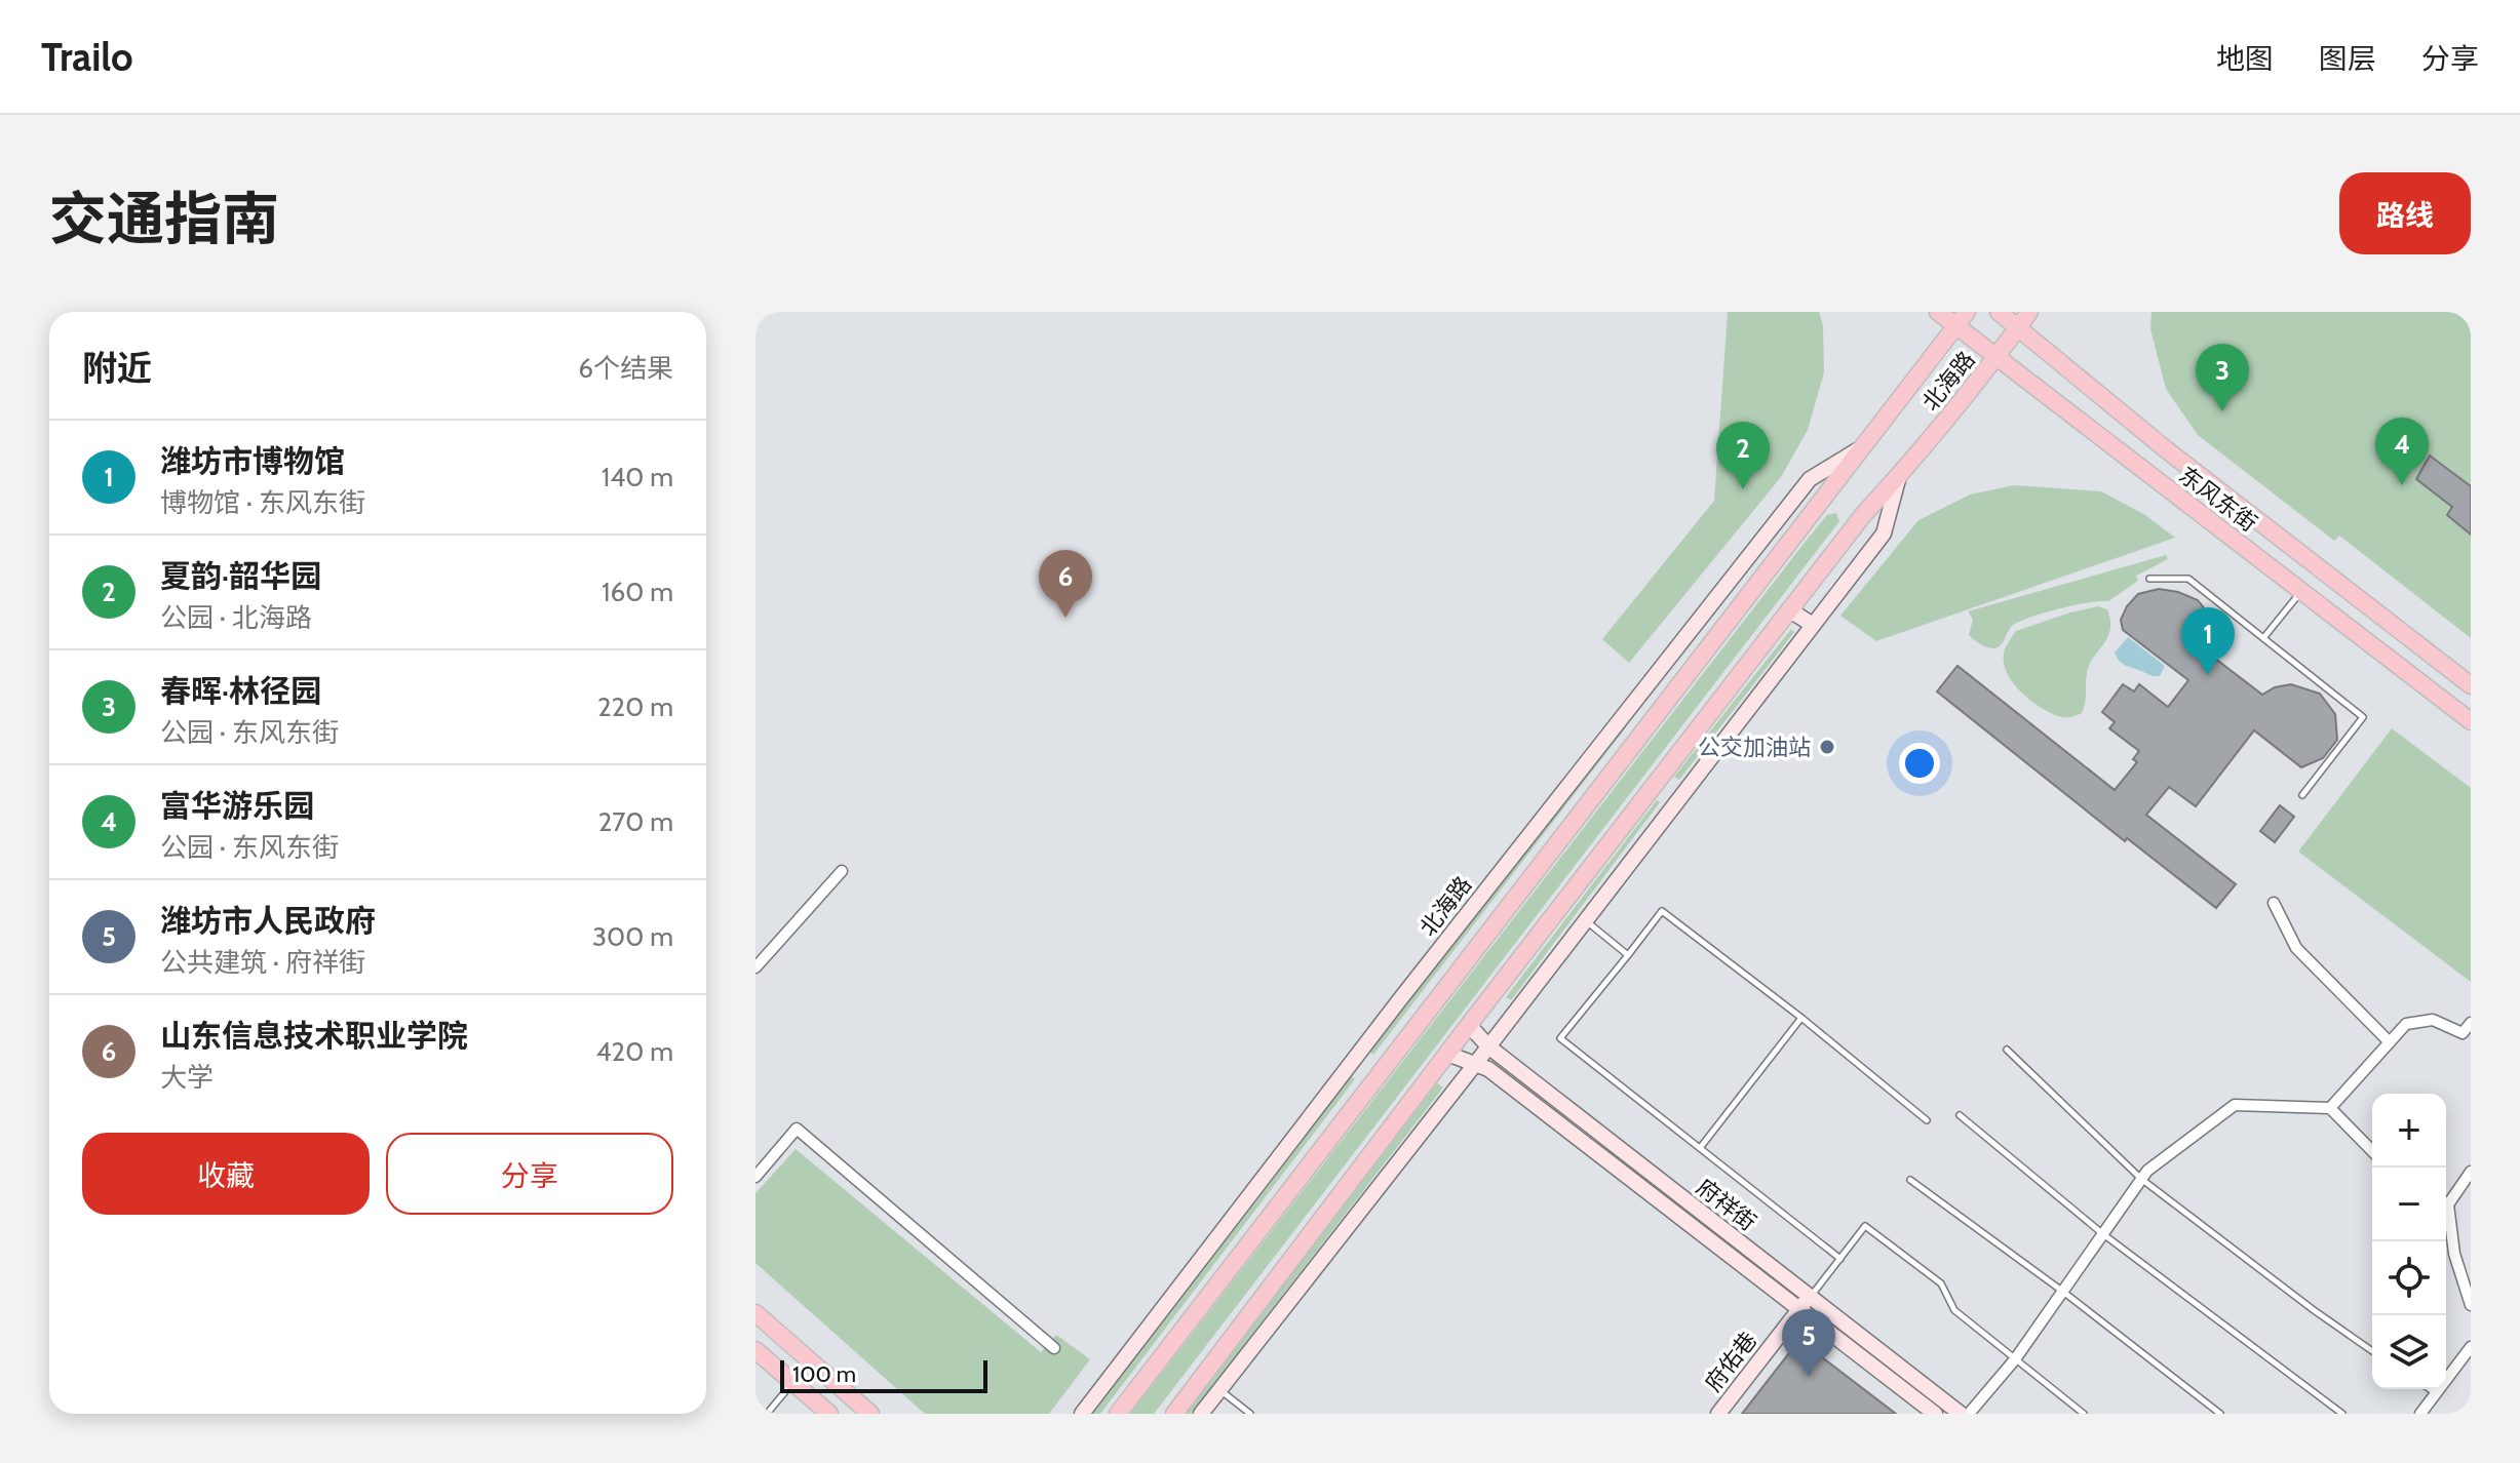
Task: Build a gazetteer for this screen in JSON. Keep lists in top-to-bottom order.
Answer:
{
  "streets": {
    "main road": ["北海路", "东风东街"],
    "street": ["府祥街", "府佑巷"]
  },
  "crossings": [
    ["北海路", "东风东街"],
    ["北海路", "府祥街"],
    ["府祥街", "府佑巷"]
  ],
  "places": ["公交加油站"],
  "scale_bar": "100 m",
  "page": {
    "header": "Trailo",
    "nav": ["地图", "图层", "分享"],
    "title": "交通指南",
    "buttons": [
      "路线",
      ["收藏", "分享"]
    ],
    "heading": ["附近", "6个结果"],
    "pins": [
      "3",
      "4",
      "2",
      "6",
      "1",
      "5"
    ],
    "list": [
      {
        "mark": "1",
        "name": "潍坊市博物馆",
        "note": "博物馆 · 东风东街",
        "value": "140 m"
      },
      {
        "mark": "2",
        "name": "夏韵·韶华园",
        "note": "公园 · 北海路",
        "value": "160 m"
      },
      {
        "mark": "3",
        "name": "春晖·林径园",
        "note": "公园 · 东风东街",
        "value": "220 m"
      },
      {
        "mark": "4",
        "name": "富华游乐园",
        "note": "公园 · 东风东街",
        "value": "270 m"
      },
      {
        "mark": "5",
        "name": "潍坊市人民政府",
        "note": "公共建筑 · 府祥街",
        "value": "300 m"
      },
      {
        "mark": "6",
        "name": "山东信息技术职业学院",
        "note": "大学",
        "value": "420 m"
      }
    ],
    "map_buttons": ["+", "−"],
    "scale": "100 m"
  }
}
